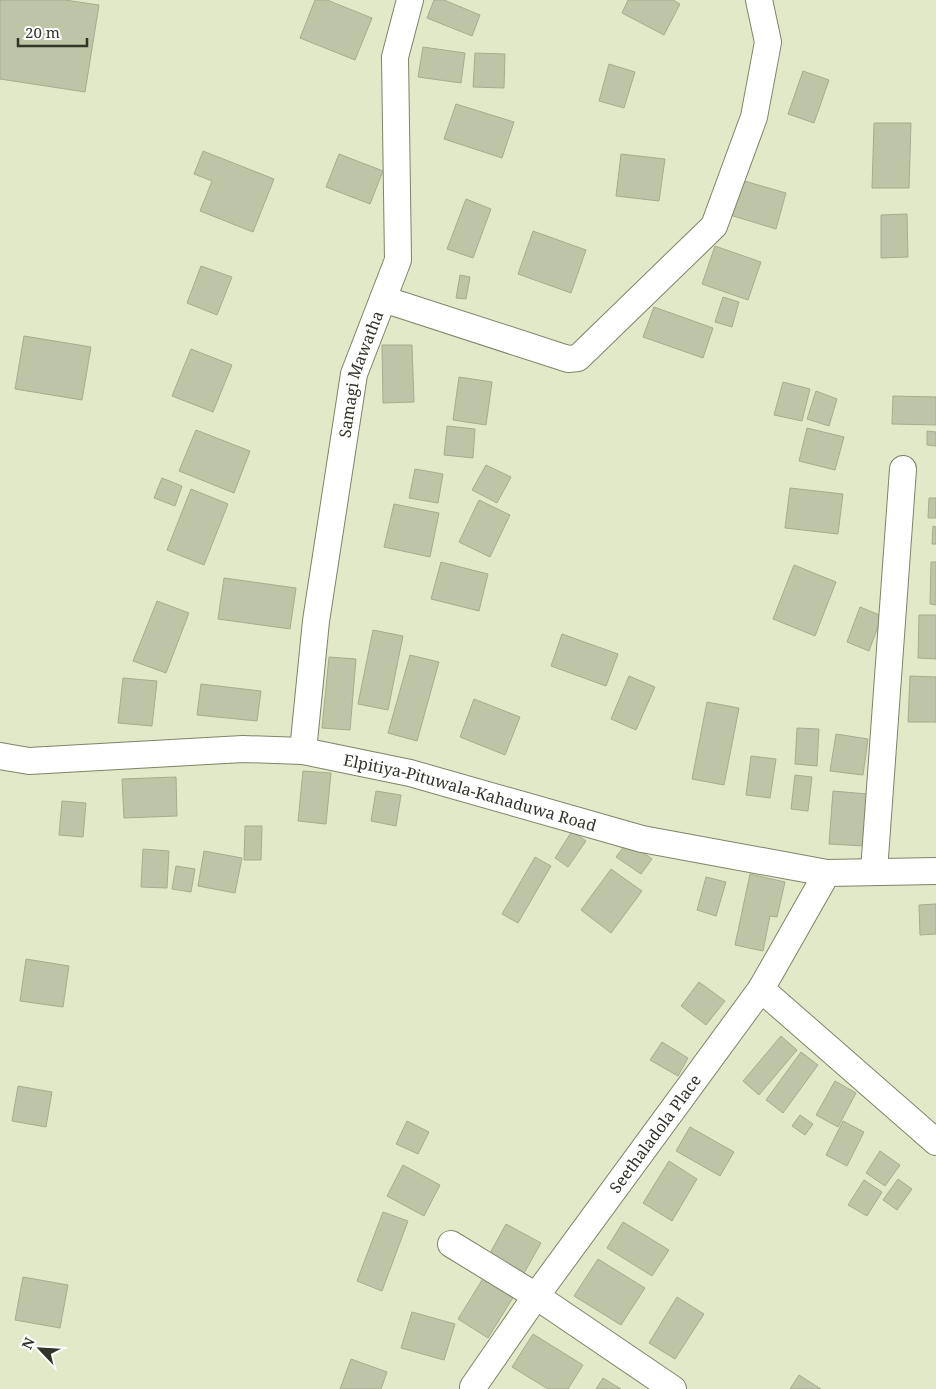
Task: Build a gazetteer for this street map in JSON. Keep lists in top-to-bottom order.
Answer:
{
  "streets": {
    "street": ["Samagi Mawatha", "Elpitiya-Pituwala-Kahaduwa Road", "Seethaladola Place"]
  },
  "crossings": [
    ["Samagi Mawatha", "Elpitiya-Pituwala-Kahaduwa Road"],
    ["Elpitiya-Pituwala-Kahaduwa Road", "Seethaladola Place"]
  ],
  "scale_bar": "20 m",
  "north": "top left"
}
